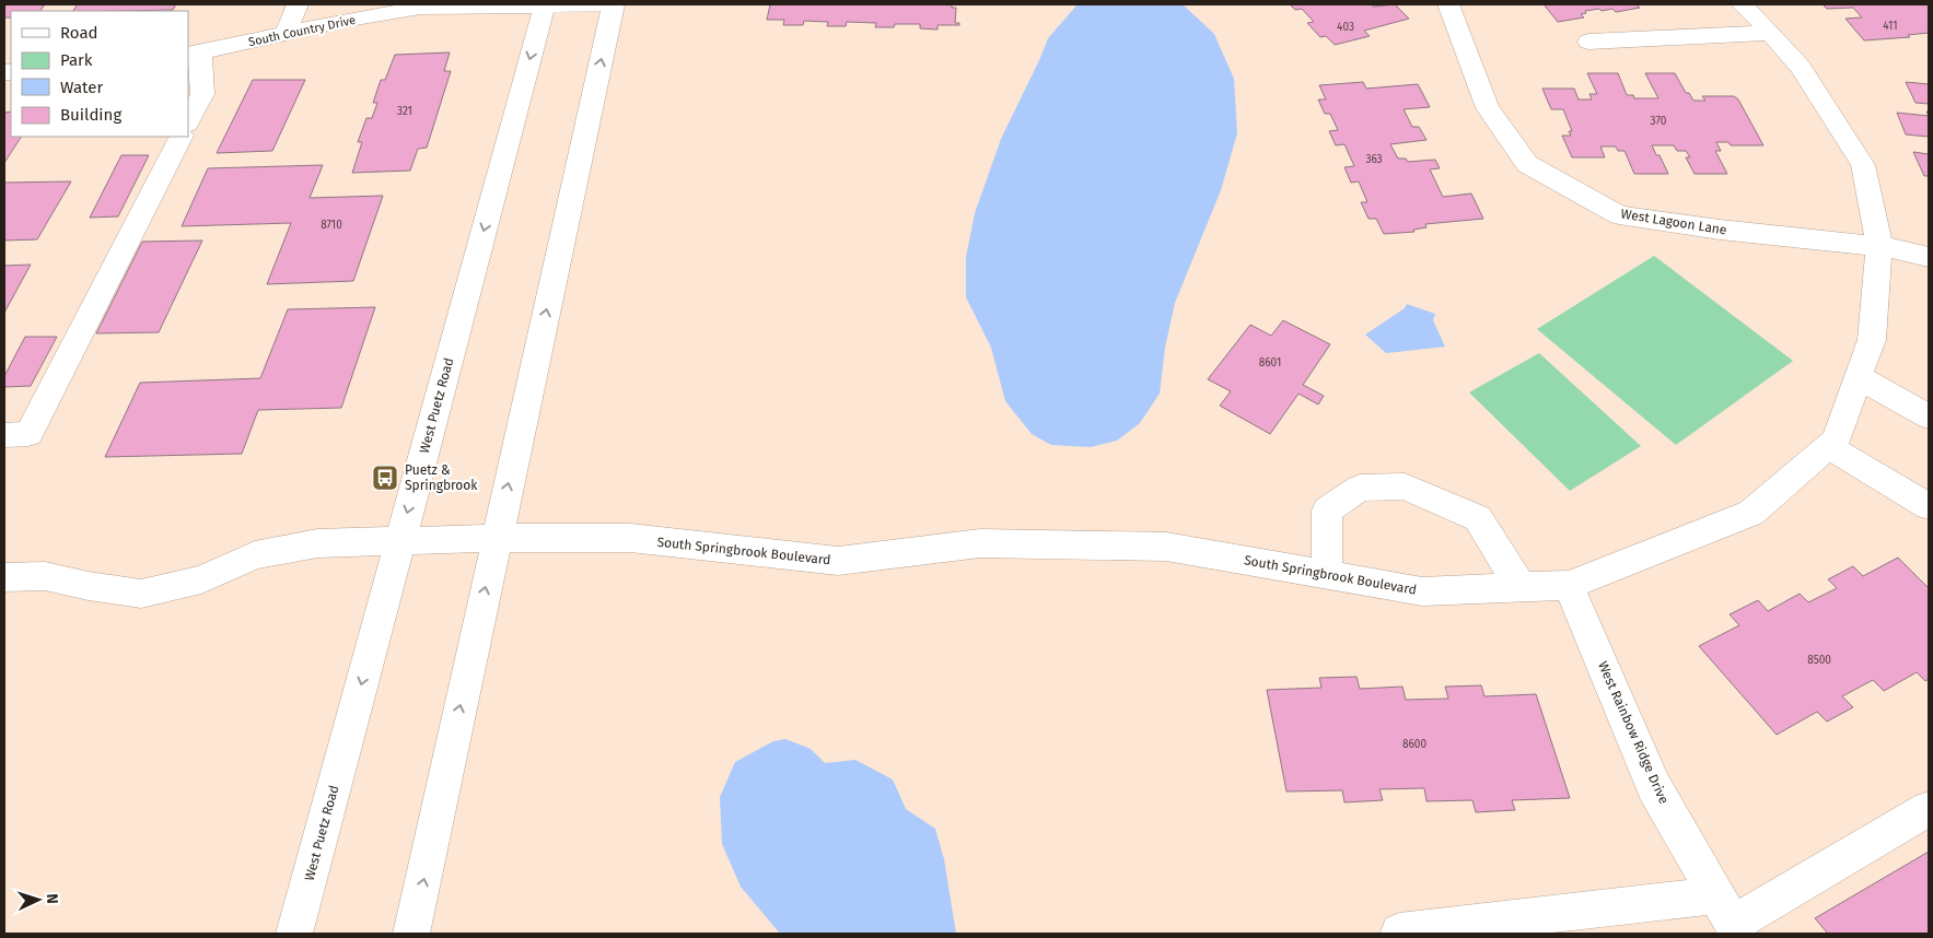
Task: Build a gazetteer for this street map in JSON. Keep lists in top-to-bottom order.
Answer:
{
  "streets": {
    "street": [
      "South Country Drive",
      "West Lagoon Lane",
      "West Puetz Road",
      "South Springbrook Boulevard",
      "West Rainbow Ridge Drive"
    ]
  },
  "crossings": [
    ["South Country Drive", "West Puetz Road"],
    ["West Lagoon Lane", "South Springbrook Boulevard"],
    ["West Puetz Road", "South Springbrook Boulevard"],
    ["South Springbrook Boulevard", "West Rainbow Ridge Drive"]
  ],
  "places": {
    "bus stop": ["Puetz & Springbrook"]
  },
  "house_numbers": [
    "411",
    "403",
    "321",
    "370",
    "363",
    "8710",
    "8601",
    "8500",
    "8600"
  ],
  "legend": [
    "Road",
    "Park",
    "Water",
    "Building"
  ],
  "north": "right"
}
